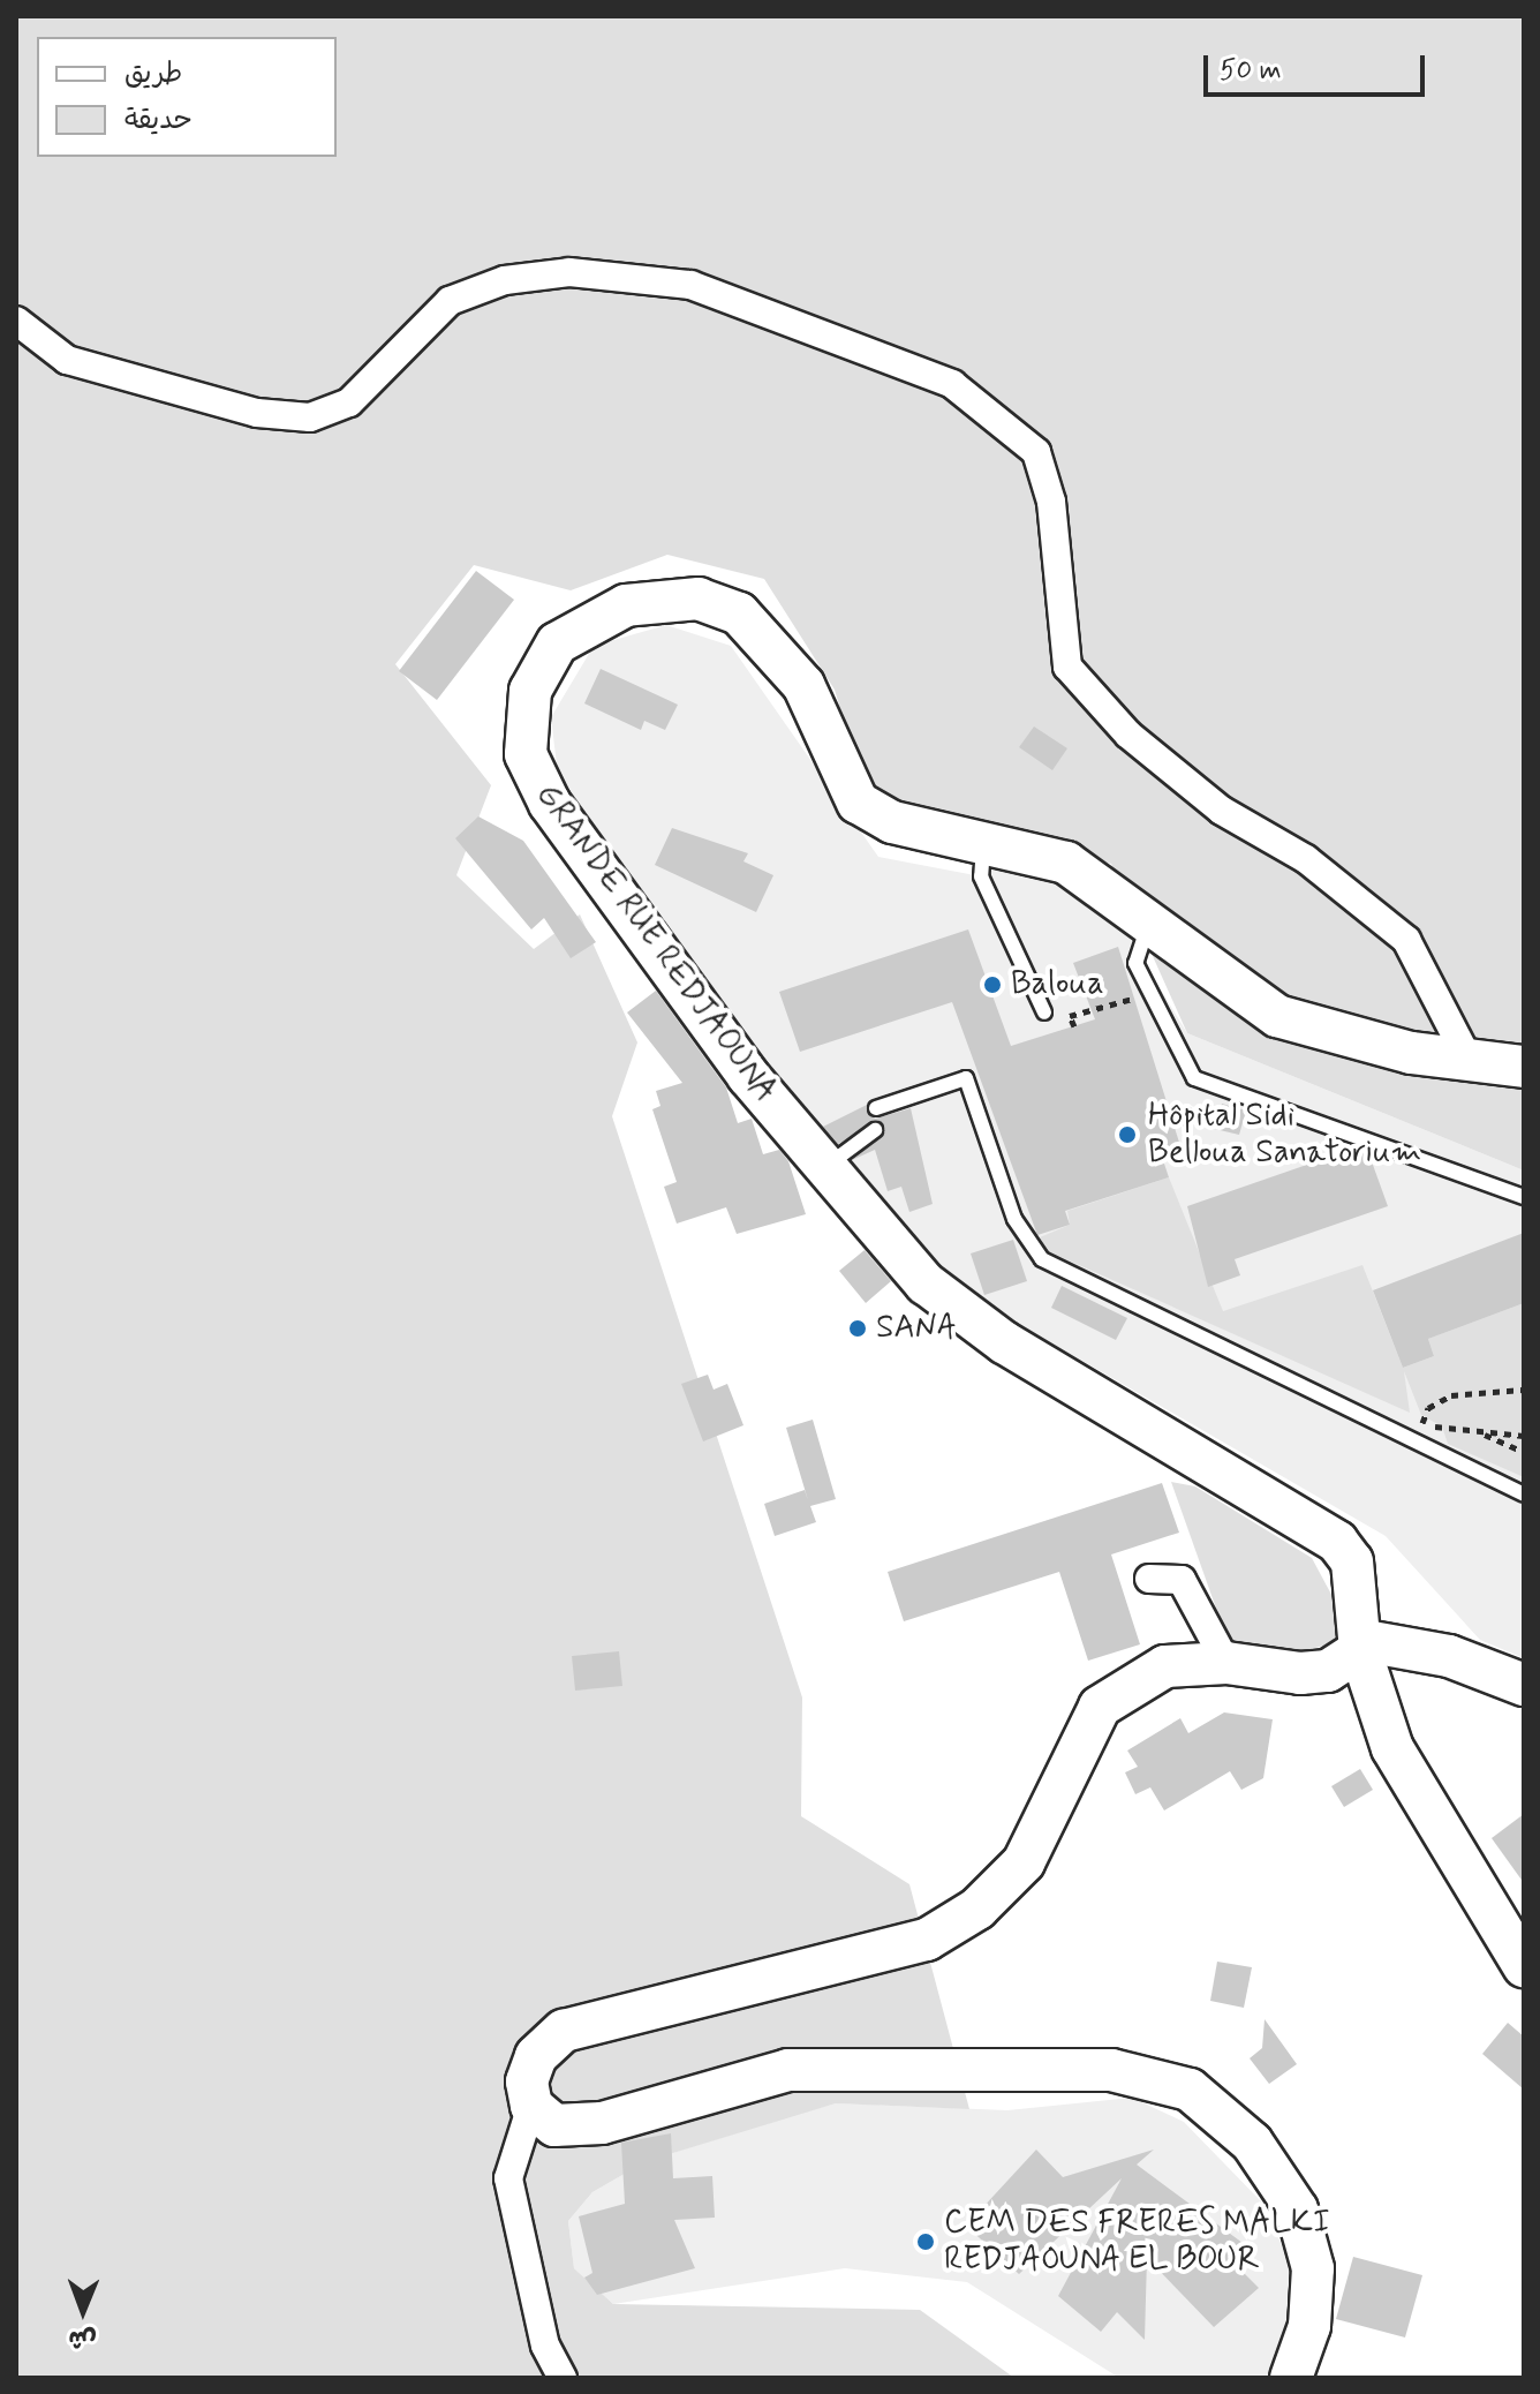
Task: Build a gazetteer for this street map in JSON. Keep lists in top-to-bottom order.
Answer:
{
  "streets": {
    "street": ["GRANDE RUE REDJAOUNA"]
  },
  "places": [
    "Baloua",
    "Hôpital Sidi Belloua Sanatorium",
    "SANA",
    "CEM DES FRERES MALKI REDJAOUNA EL BOUR"
  ],
  "legend": ["طريق", "حديقة"],
  "scale_bar": "50 m",
  "north": "bottom"
}
